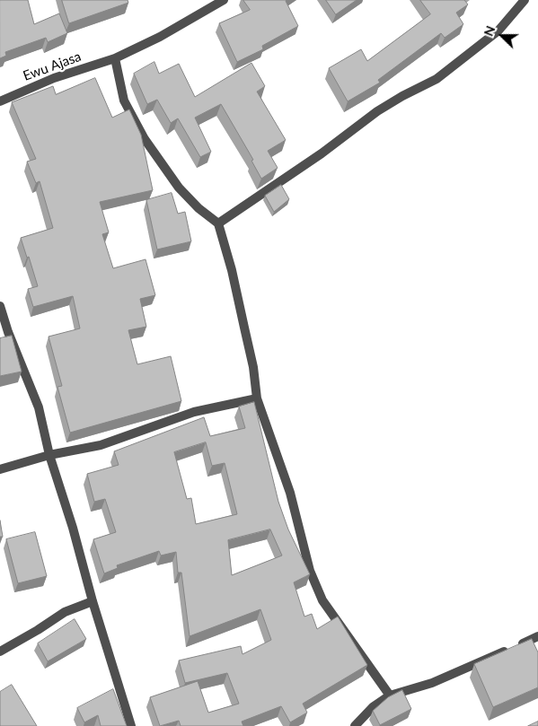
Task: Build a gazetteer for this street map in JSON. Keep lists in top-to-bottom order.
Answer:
{
  "streets": {
    "street": ["Ewu Ajasa"]
  },
  "north": "left"
}
